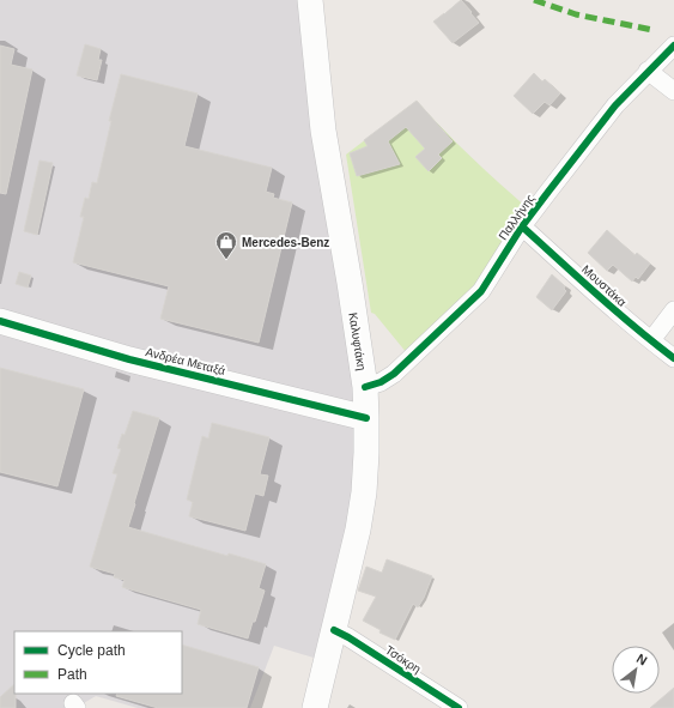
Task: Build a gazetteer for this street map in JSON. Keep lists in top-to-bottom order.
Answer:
{
  "streets": {
    "main road": ["Καλυφτάκη", "Ανδρέα Μεταξά"],
    "street": ["Παλλήνης", "Μουστάκα", "Τσόκρη"]
  },
  "crossings": [
    ["Παλλήνης", "Μουστάκα"],
    ["Παλλήνης", "Καλυφτάκη"],
    ["Καλυφτάκη", "Ανδρέα Μεταξά"],
    ["Καλυφτάκη", "Τσόκρη"]
  ],
  "places": {
    "shop": ["Mercedes-Benz"]
  },
  "legend": ["Cycle path", "Path"],
  "north": "top right"
}
